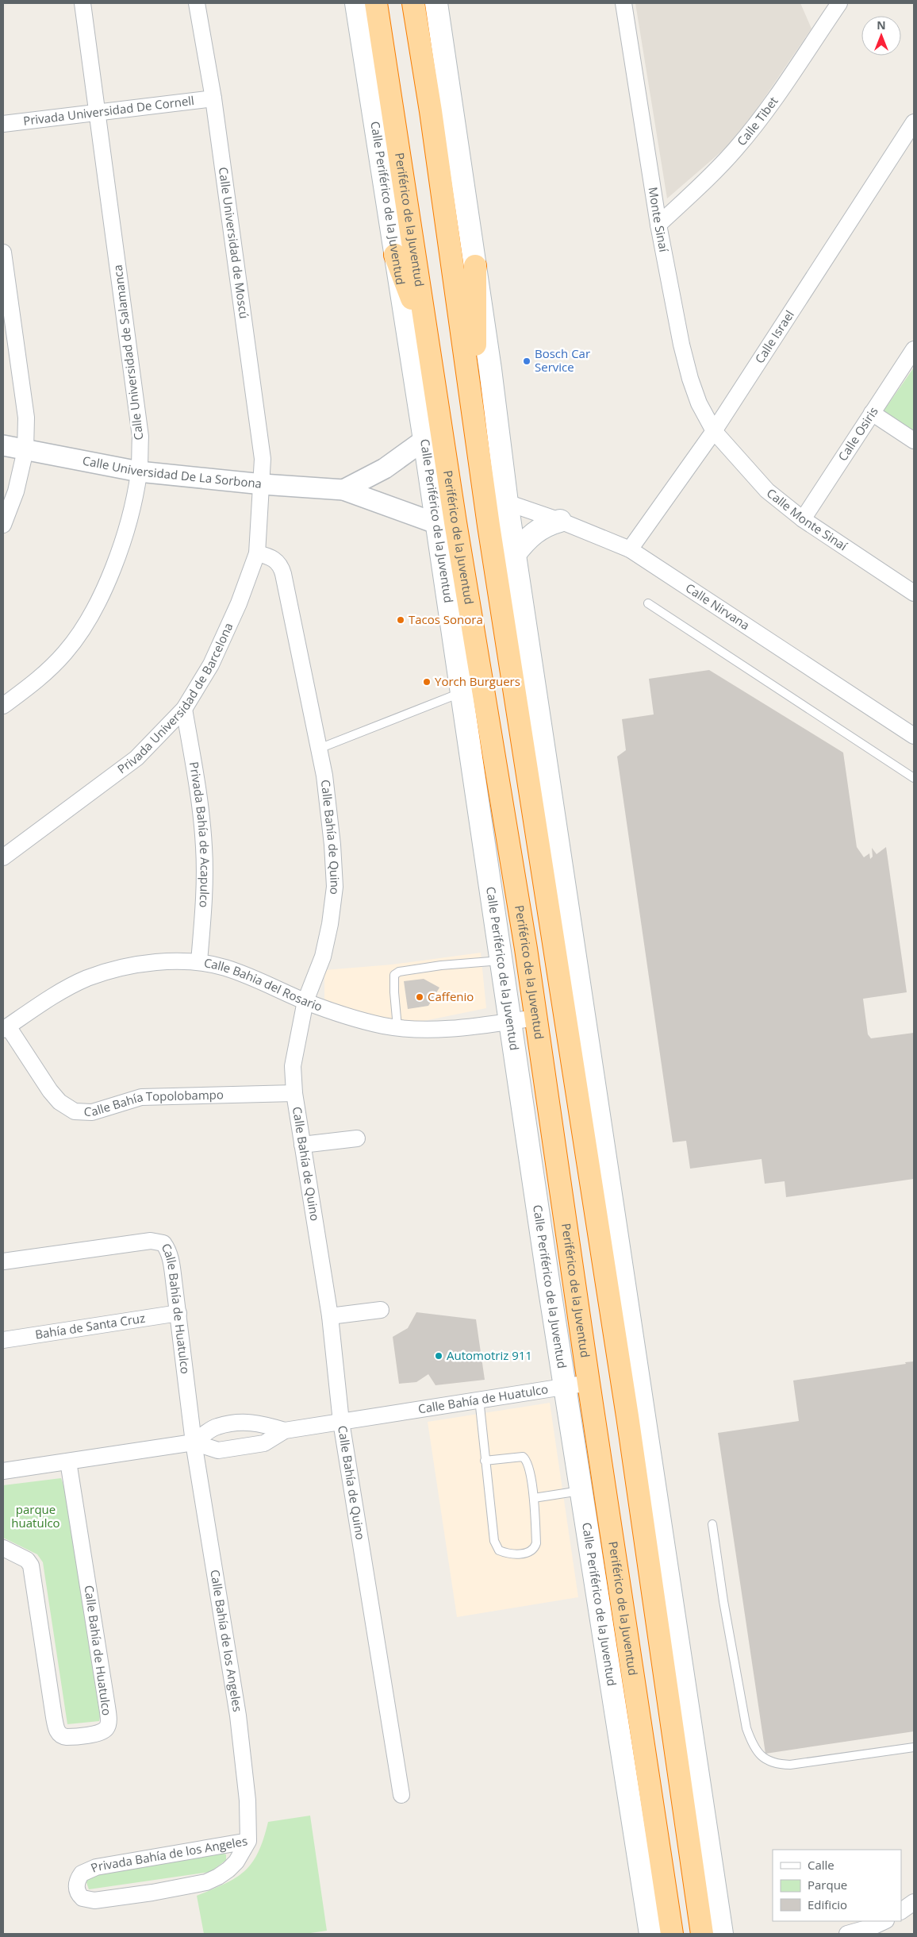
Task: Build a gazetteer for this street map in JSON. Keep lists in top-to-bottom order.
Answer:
{
  "streets": {
    "highway": ["Periférico de la Juventud"],
    "main road": ["Calle Periférico de la Juventud"],
    "street": [
      "Privada Universidad De Cornell",
      "Calle Tibet",
      "Monte Sinaí",
      "Calle Universidad de Moscú",
      "Calle Israel",
      "Calle Universidad de Salamanca",
      "Calle Osiris",
      "Calle Universidad De La Sorbona",
      "Calle Monte Sinaí",
      "Calle Nirvana",
      "Privada Universidad de Barcelona",
      "Privada Bahía de Acapulco",
      "Calle Bahía de Quino",
      "Calle Bahia del Rosario",
      "Calle Bahía Topolobampo",
      "Calle Bahía de Huatulco",
      "Bahía de Santa Cruz",
      "Calle Bahía de los Angeles",
      "Privada Bahía de los Angeles"
    ]
  },
  "crossings": [
    ["Privada Universidad De Cornell", "Calle Universidad de Moscú"],
    ["Privada Universidad De Cornell", "Calle Universidad de Salamanca"],
    ["Calle Tibet", "Monte Sinaí"],
    ["Calle Periférico de la Juventud", "Periférico de la Juventud"],
    ["Calle Periférico de la Juventud", "Calle Universidad De La Sorbona"],
    ["Calle Periférico de la Juventud", "Calle Bahia del Rosario"],
    ["Calle Periférico de la Juventud", "Calle Bahía de Huatulco"],
    ["Periférico de la Juventud", "Calle Universidad De La Sorbona"],
    ["Periférico de la Juventud", "Calle Bahia del Rosario"],
    ["Periférico de la Juventud", "Calle Bahía de Huatulco"],
    ["Monte Sinaí", "Calle Israel"],
    ["Monte Sinaí", "Calle Monte Sinaí"],
    ["Calle Universidad de Moscú", "Calle Universidad De La Sorbona"],
    ["Calle Universidad de Moscú", "Privada Universidad de Barcelona"],
    ["Calle Israel", "Calle Monte Sinaí"],
    ["Calle Israel", "Calle Nirvana"],
    ["Calle Universidad de Salamanca", "Calle Universidad De La Sorbona"],
    ["Calle Osiris", "Calle Monte Sinaí"],
    ["Calle Universidad De La Sorbona", "Privada Universidad de Barcelona"],
    ["Privada Universidad de Barcelona", "Privada Bahía de Acapulco"],
    ["Privada Universidad de Barcelona", "Calle Bahía de Quino"],
    ["Privada Bahía de Acapulco", "Calle Bahia del Rosario"],
    ["Calle Bahía de Quino", "Calle Bahia del Rosario"],
    ["Calle Bahía de Quino", "Calle Bahía Topolobampo"],
    ["Calle Bahía de Quino", "Calle Bahía de Huatulco"],
    ["Calle Bahia del Rosario", "Calle Bahía Topolobampo"],
    ["Calle Bahía de Huatulco", "Bahía de Santa Cruz"],
    ["Calle Bahía de Huatulco", "Calle Bahía de los Angeles"],
    ["Calle Bahía de los Angeles", "Privada Bahía de los Angeles"]
  ],
  "parks": ["parque huatulco"],
  "places": [
    "Bosch Car Service",
    "Tacos Sonora",
    "Yorch Burguers",
    "Caffenio",
    "Automotriz 911"
  ],
  "legend": ["Calle", "Parque", "Edificio"],
  "north": "top"
}
